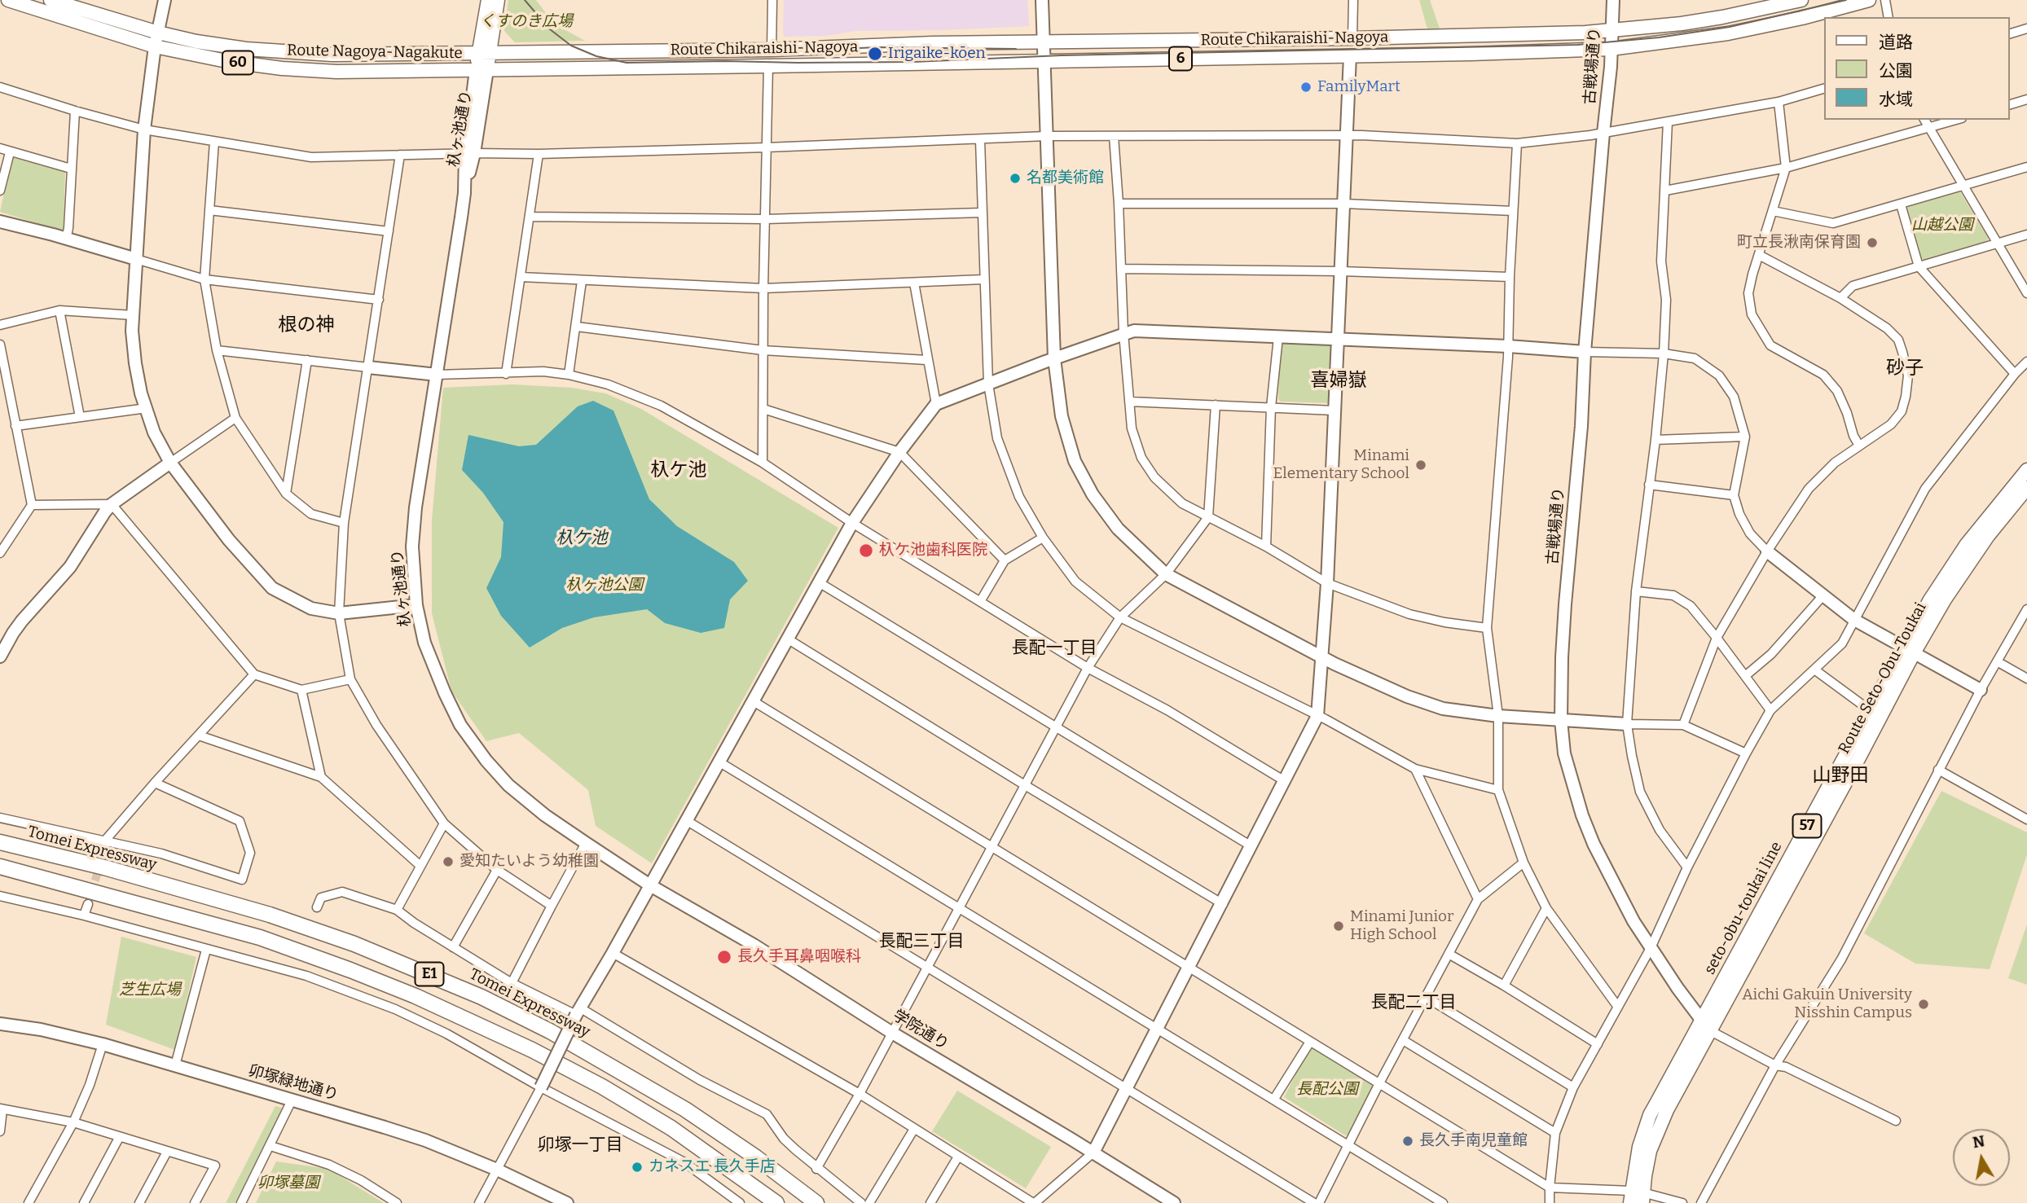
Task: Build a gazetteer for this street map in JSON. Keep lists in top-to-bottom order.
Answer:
{
  "streets": {
    "highway": ["Tomei Expressway", "E1"],
    "main road": [
      "Route Chikaraishi-Nagoya",
      "Route Nagoya-Nagakute",
      "6",
      "60",
      "Route Seto-Obu-Toukai",
      "57",
      "seto-obu-toukai line"
    ],
    "street": [
      "古戦場通り",
      "杁ヶ池通り",
      "学院通り",
      "卯塚緑地通り"
    ]
  },
  "crossings": [
    ["Route Chikaraishi-Nagoya", "Route Nagoya-Nagakute"],
    ["Route Chikaraishi-Nagoya", "古戦場通り"],
    ["Route Chikaraishi-Nagoya", "杁ヶ池通り"],
    ["Route Nagoya-Nagakute", "杁ヶ池通り"],
    ["古戦場通り", "seto-obu-toukai line"],
    ["杁ヶ池通り", "学院通り"],
    ["Route Seto-Obu-Toukai", "seto-obu-toukai line"]
  ],
  "districts": [
    "根の神",
    "砂子",
    "喜婦嶽",
    "杁ケ池",
    "長配一丁目",
    "山野田",
    "長配三丁目",
    "長配二丁目",
    "卯塚一丁目"
  ],
  "water": ["杁ケ池"],
  "parks": [
    "くすのき広場",
    "山越公園",
    "杁ヶ池公園",
    "芝生広場",
    "長配公園",
    "卯塚墓園"
  ],
  "places": [
    "Irigaike-kōen",
    "FamilyMart",
    "名都美術館",
    "町立長湫南保育園",
    "Minami Elementary School",
    "杁ケ池歯科医院",
    "愛知たいよう幼稚園",
    "Minami Junior High School",
    "長久手耳鼻咽喉科",
    "Aichi Gakuin University Nisshin Campus",
    "長久手南児童館",
    "カネスエ 長久手店"
  ],
  "legend": ["道路", "公園", "水域"],
  "north": "top"
}
